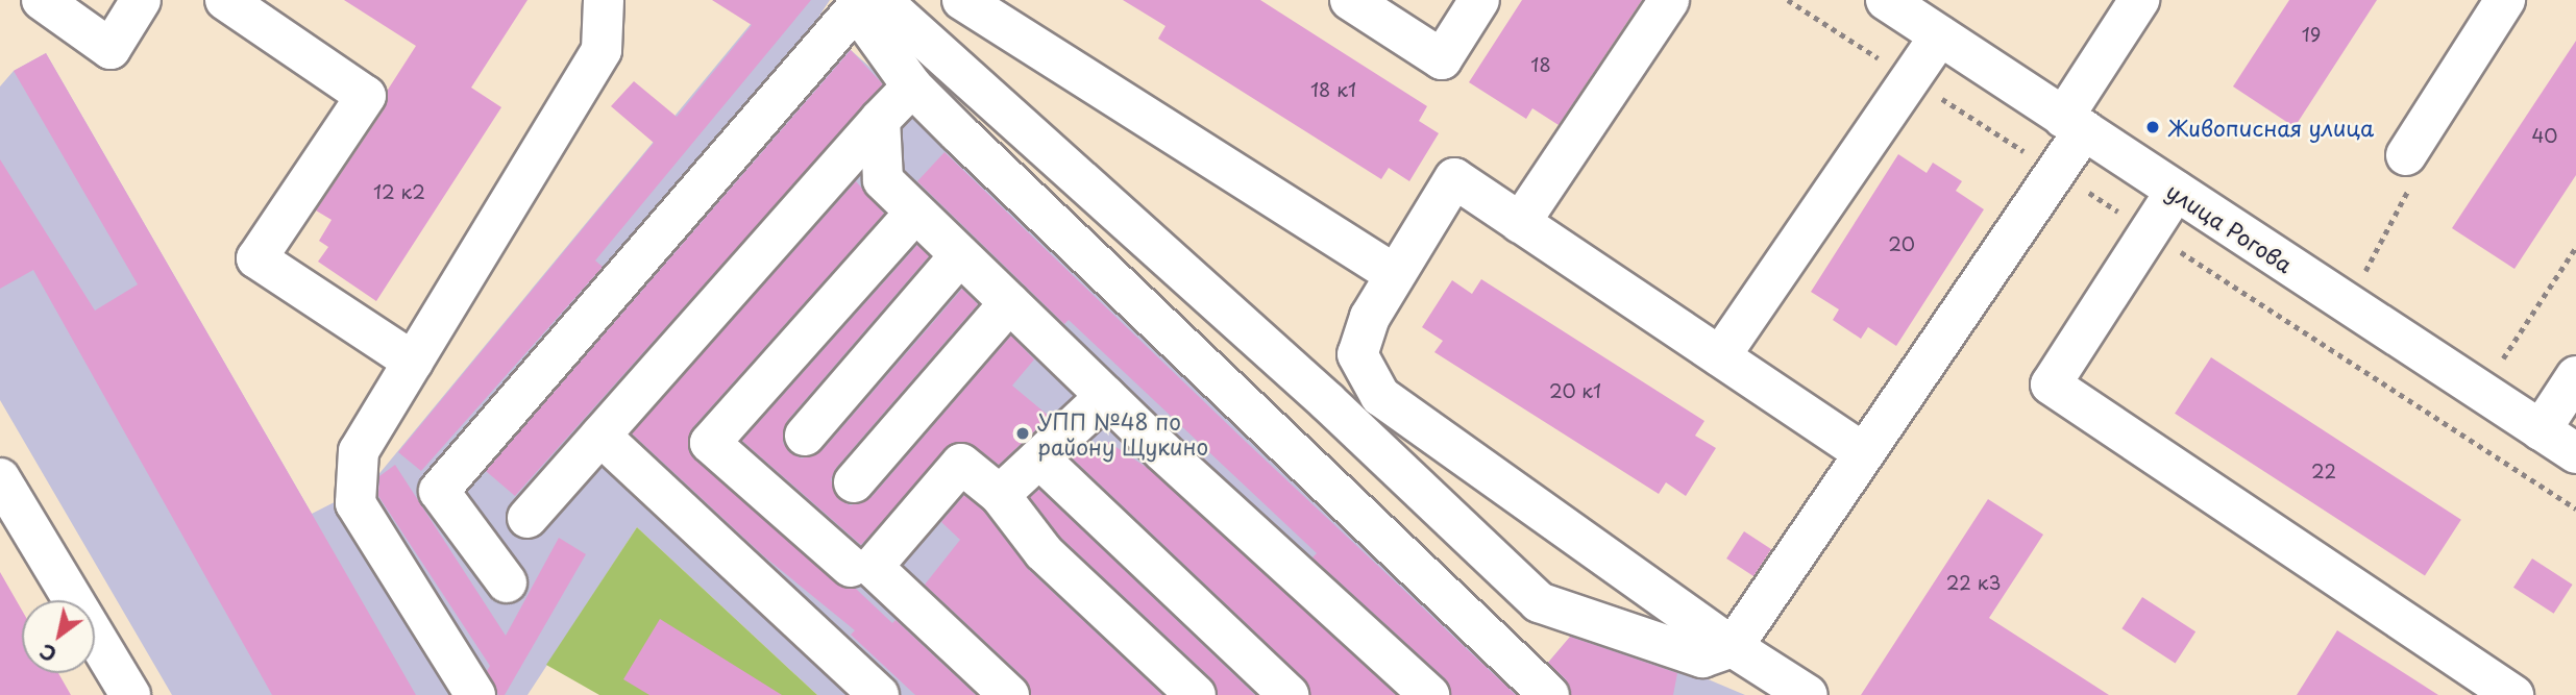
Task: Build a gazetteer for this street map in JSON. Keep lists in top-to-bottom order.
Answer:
{
  "streets": {
    "street": ["улица Рогова"]
  },
  "places": ["Живописная улица", "УПП №48 по району Щукино"],
  "house_numbers": [
    "19",
    "18",
    "18 к1",
    "40",
    "12 к2",
    "20",
    "20 к1",
    "22",
    "22 к3"
  ],
  "north": "bottom left"
}
